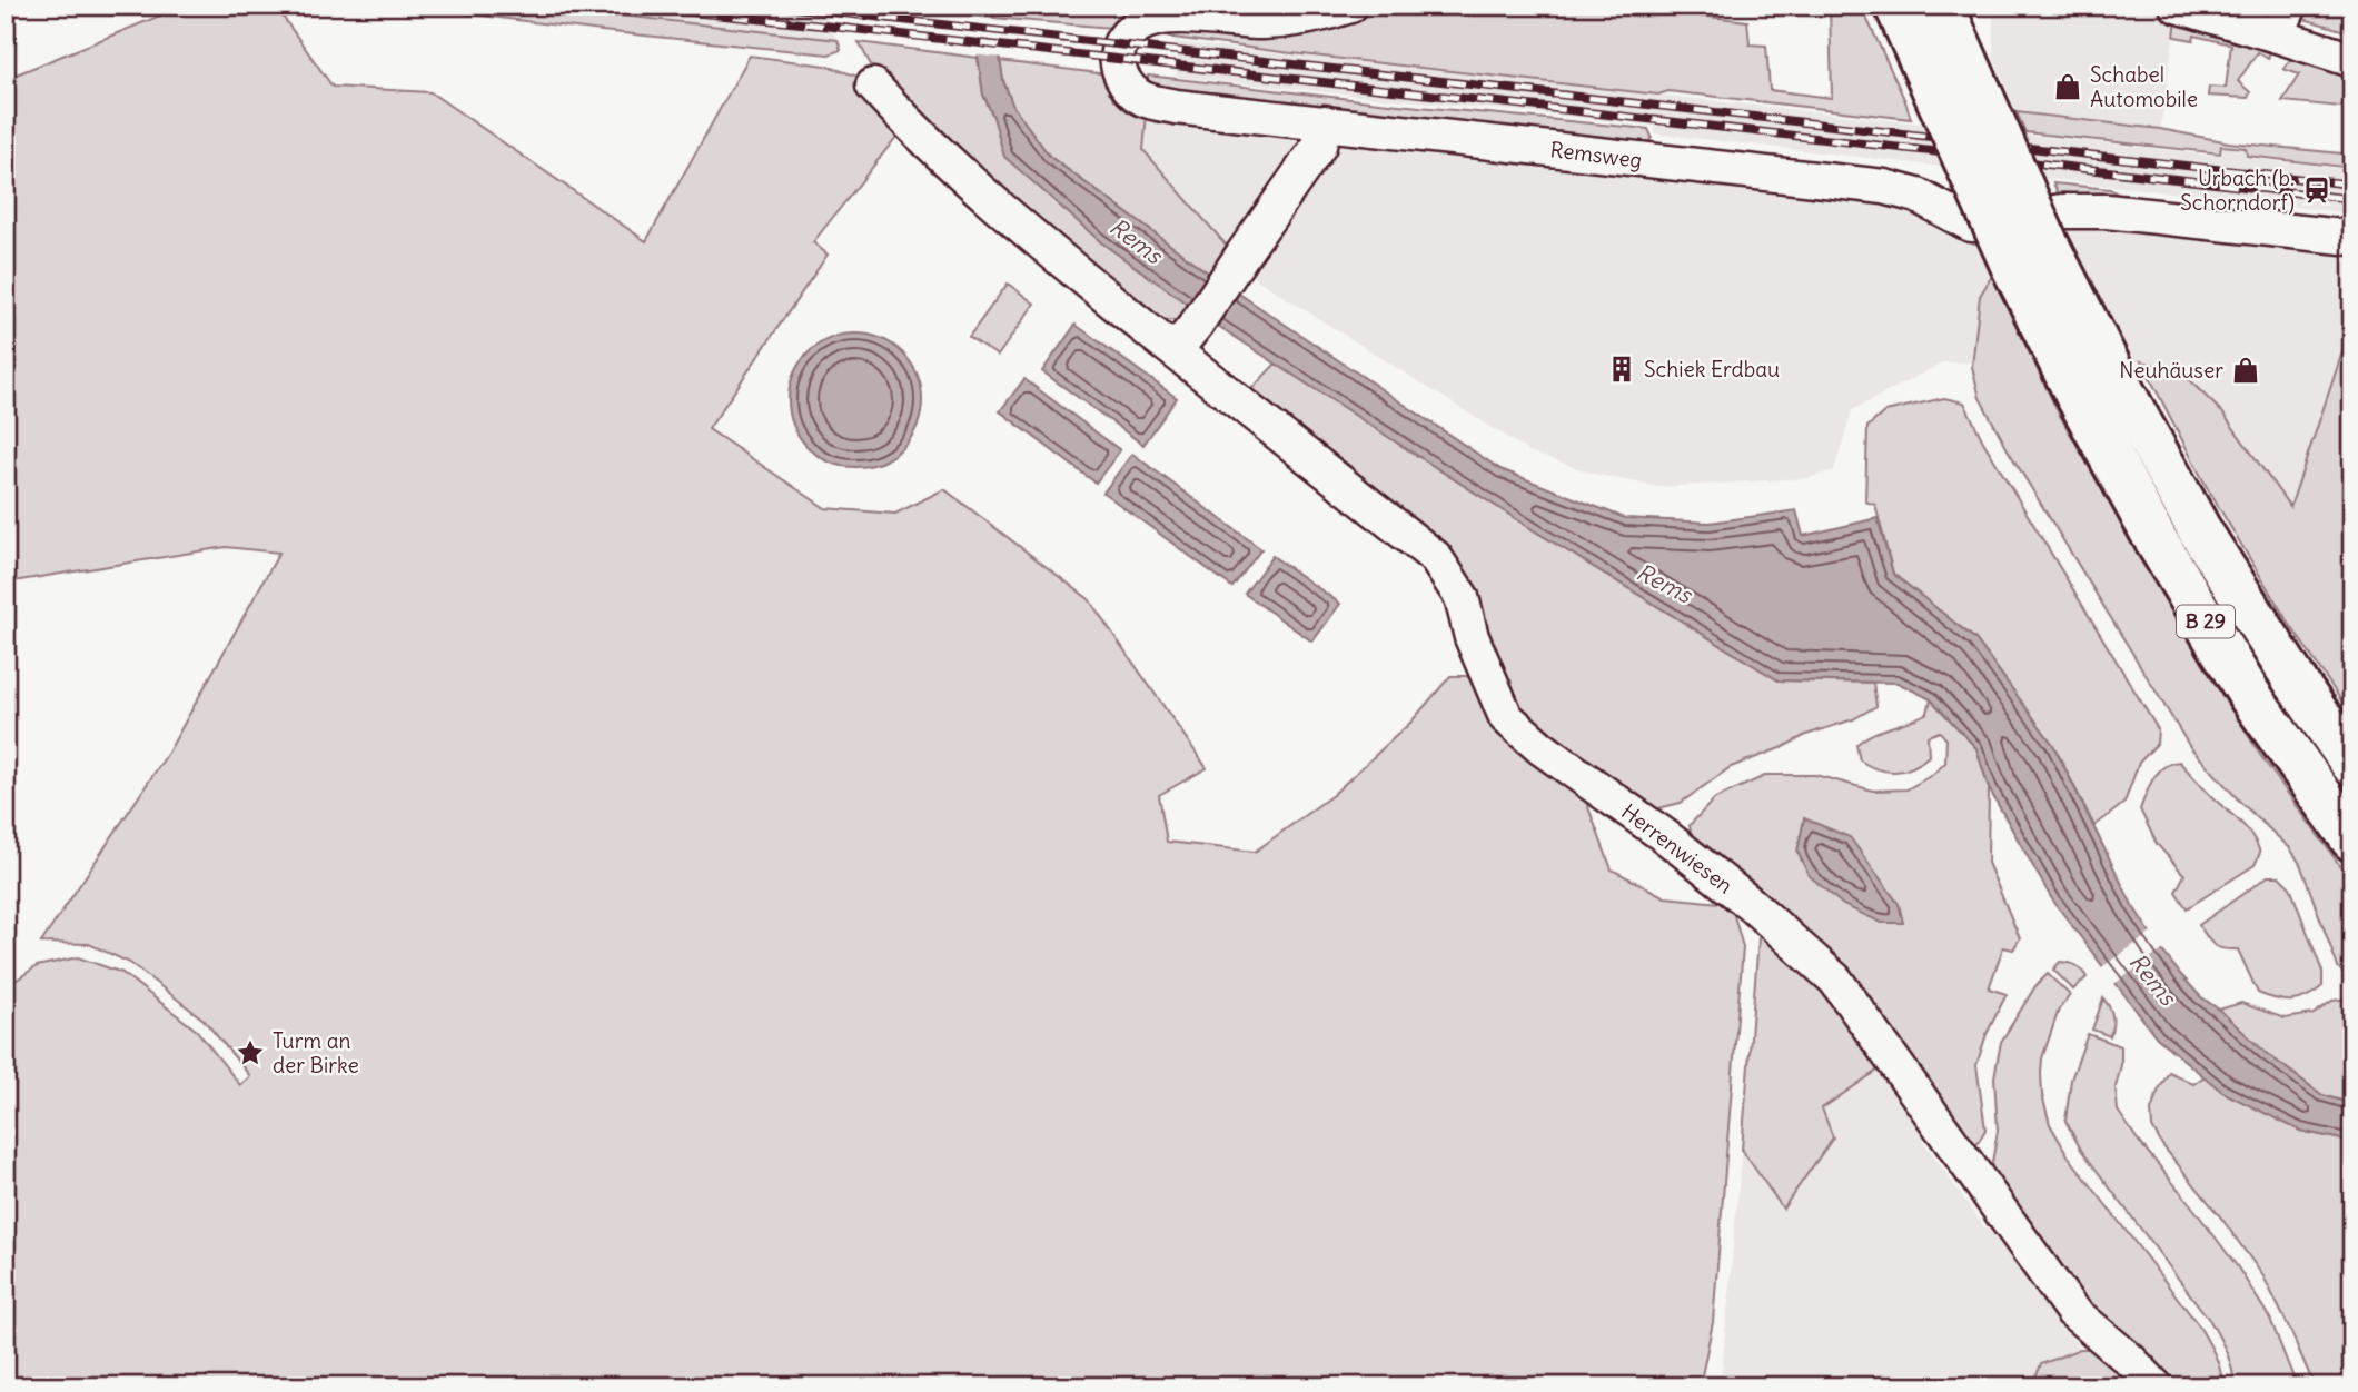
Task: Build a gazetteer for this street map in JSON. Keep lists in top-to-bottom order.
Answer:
{
  "streets": {
    "highway": ["B 29"],
    "street": ["Remsweg", "Herrenwiesen"]
  },
  "water": ["Rems"],
  "places": {
    "shop": ["Schabel Automobile", "Neuhäuser"],
    "station": ["Urbach (b. Schorndorf)"],
    "building": ["Schiek Erdbau"],
    "place": ["Turm an der Birke"]
  }
}
